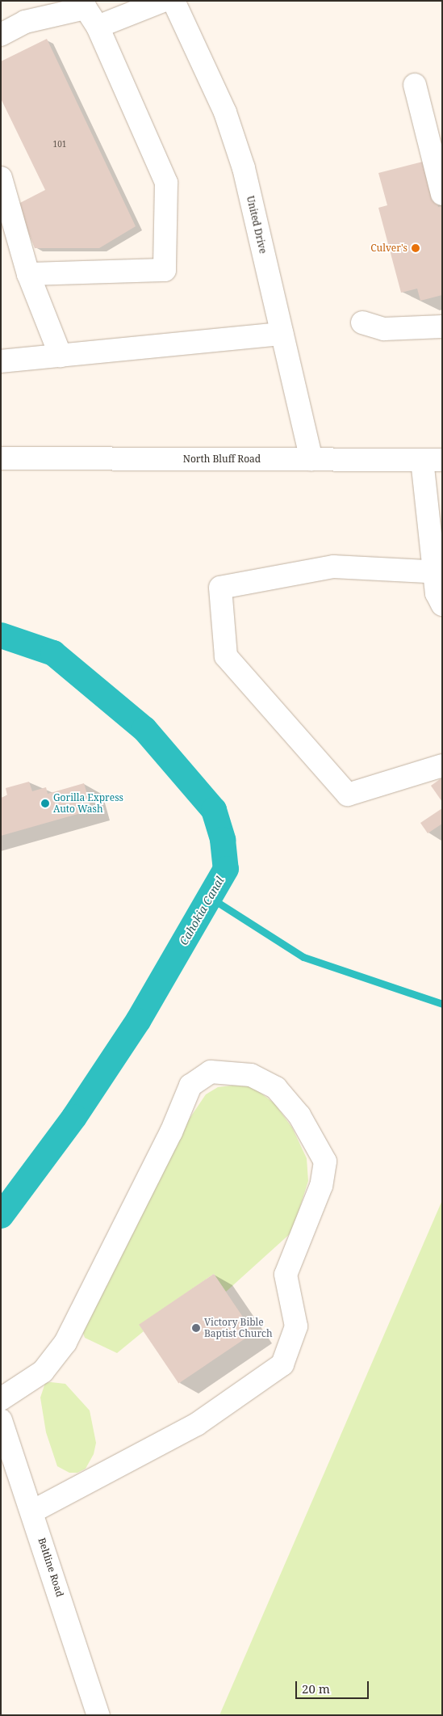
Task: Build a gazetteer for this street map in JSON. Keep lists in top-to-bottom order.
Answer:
{
  "streets": {
    "main road": ["United Drive", "North Bluff Road", "Beltline Road"]
  },
  "crossings": [
    ["United Drive", "North Bluff Road"]
  ],
  "water": ["Cahokia Canal"],
  "places": ["Culver's", "Gorilla Express Auto Wash", "Victory Bible Baptist Church"],
  "house_numbers": ["101"],
  "scale_bar": "20 m"
}
